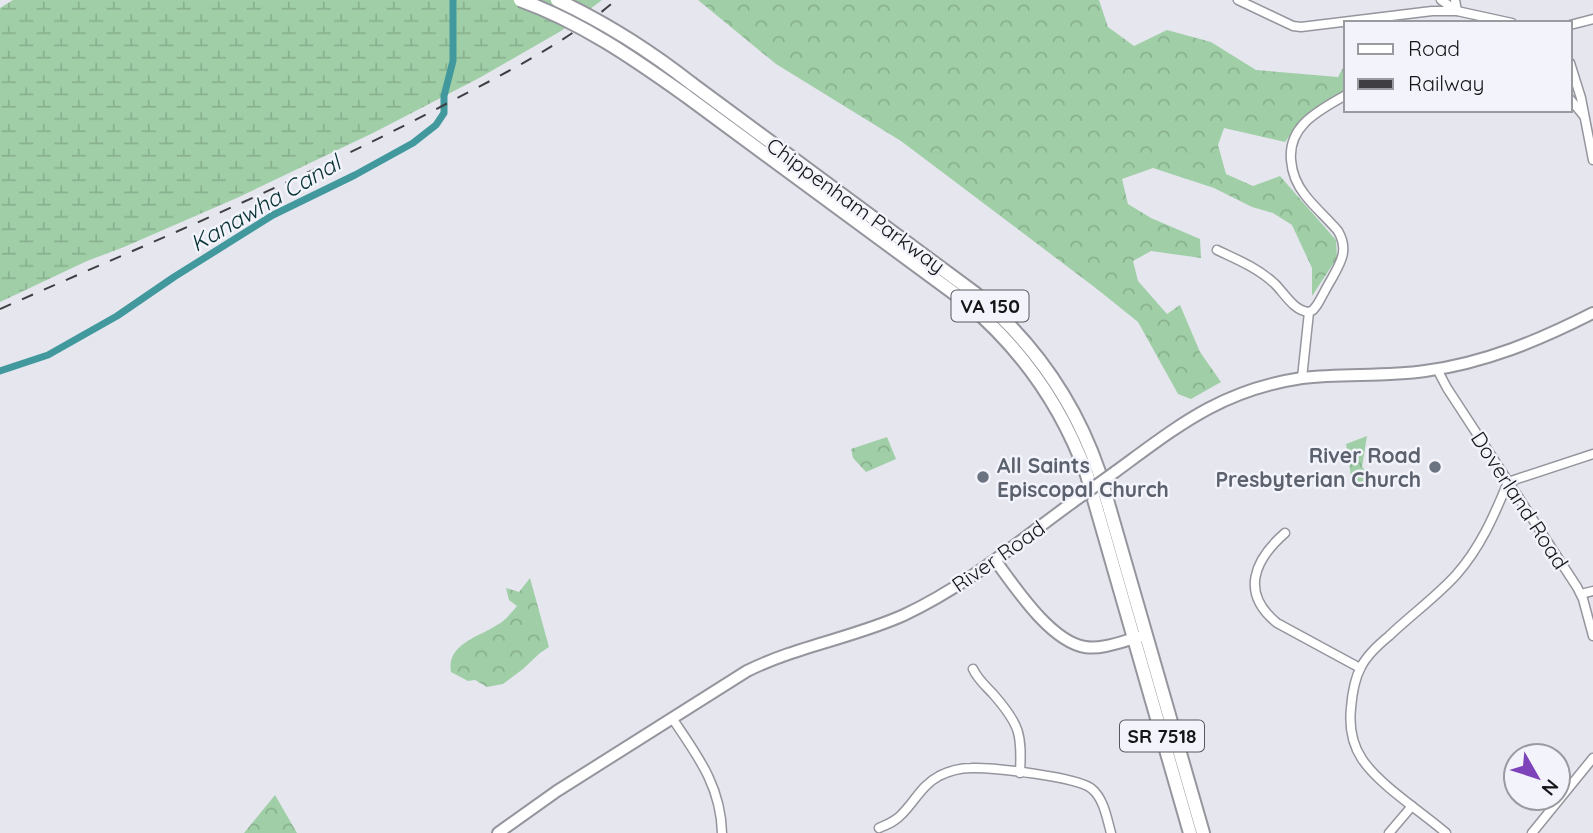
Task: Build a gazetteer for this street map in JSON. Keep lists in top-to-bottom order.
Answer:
{
  "streets": {
    "highway": ["Chippenham Parkway", "VA 150", "SR 7518"],
    "main road": ["River Road"],
    "street": ["Doverland Road"]
  },
  "crossings": [
    ["Chippenham Parkway", "VA 150"],
    ["Chippenham Parkway", "SR 7518"],
    ["Doverland Road", "River Road"]
  ],
  "water": ["Kanawha Canal"],
  "places": ["River Road Presbyterian Church", "All Saints Episcopal Church"],
  "legend": ["Road", "Railway"],
  "north": "bottom right"
}
